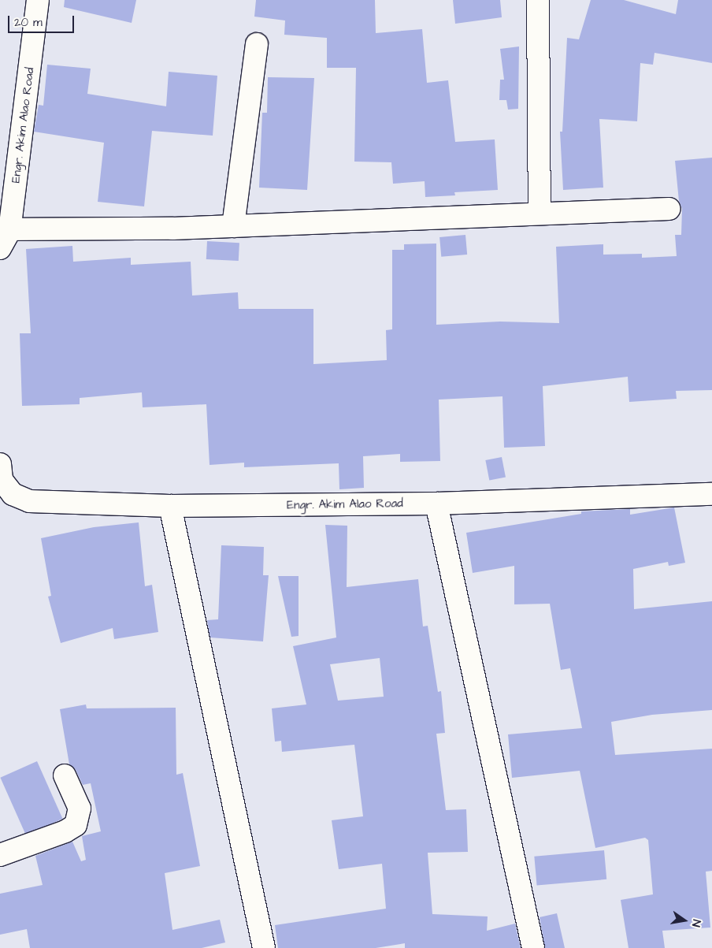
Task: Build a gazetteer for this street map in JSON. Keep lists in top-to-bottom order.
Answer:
{
  "streets": {
    "street": ["Engr. Akim Alao Road"]
  },
  "scale_bar": "20 m",
  "north": "right"
}
